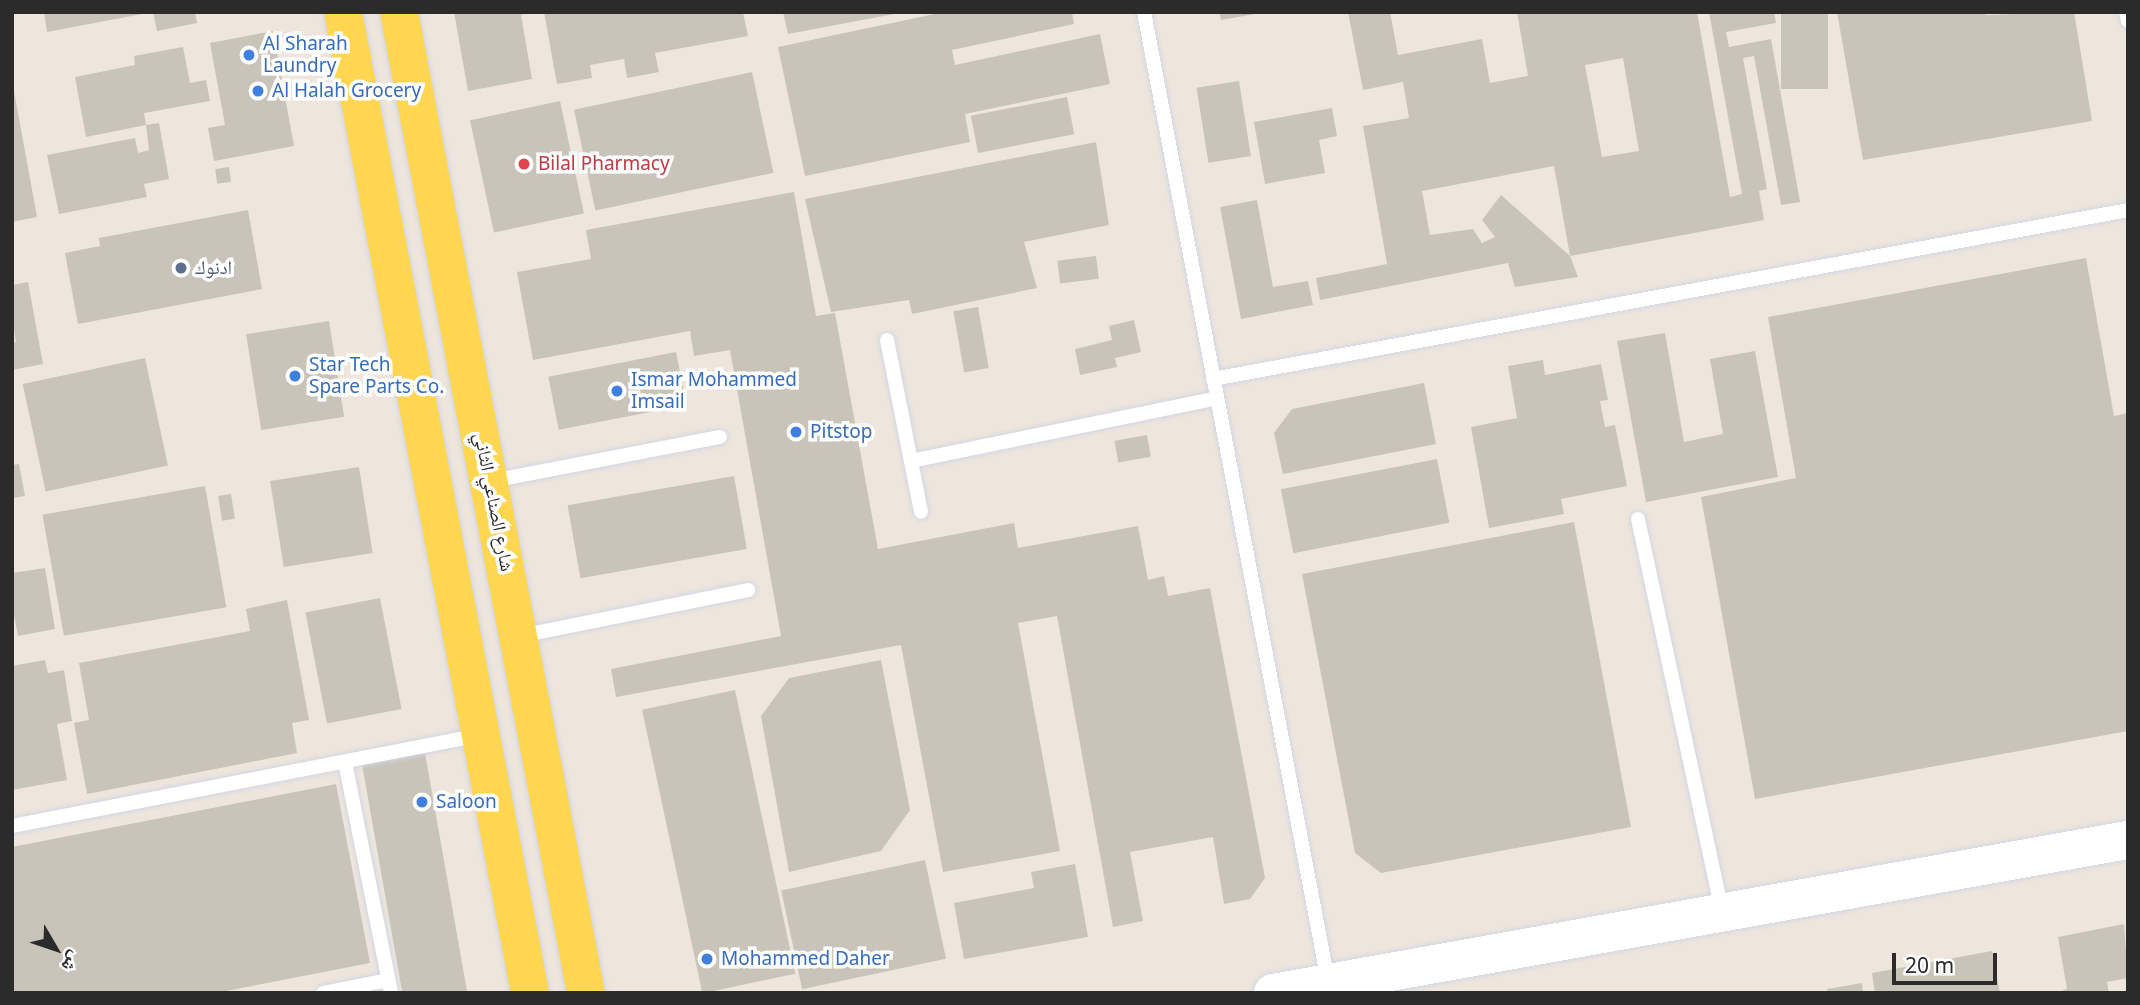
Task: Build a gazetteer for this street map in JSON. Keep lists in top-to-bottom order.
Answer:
{
  "streets": {
    "main road": ["شارع الصناعي الثاني"]
  },
  "places": [
    "Al Sharah Laundry",
    "Al Halah Grocery",
    "Bilal Pharmacy",
    "ادنوك",
    "Star Tech Spare Parts Co.",
    "Ismar Mohammed Imsail",
    "Pitstop",
    "Saloon",
    "Mohammed Daher"
  ],
  "scale_bar": "20 m",
  "north": "bottom right"
}
